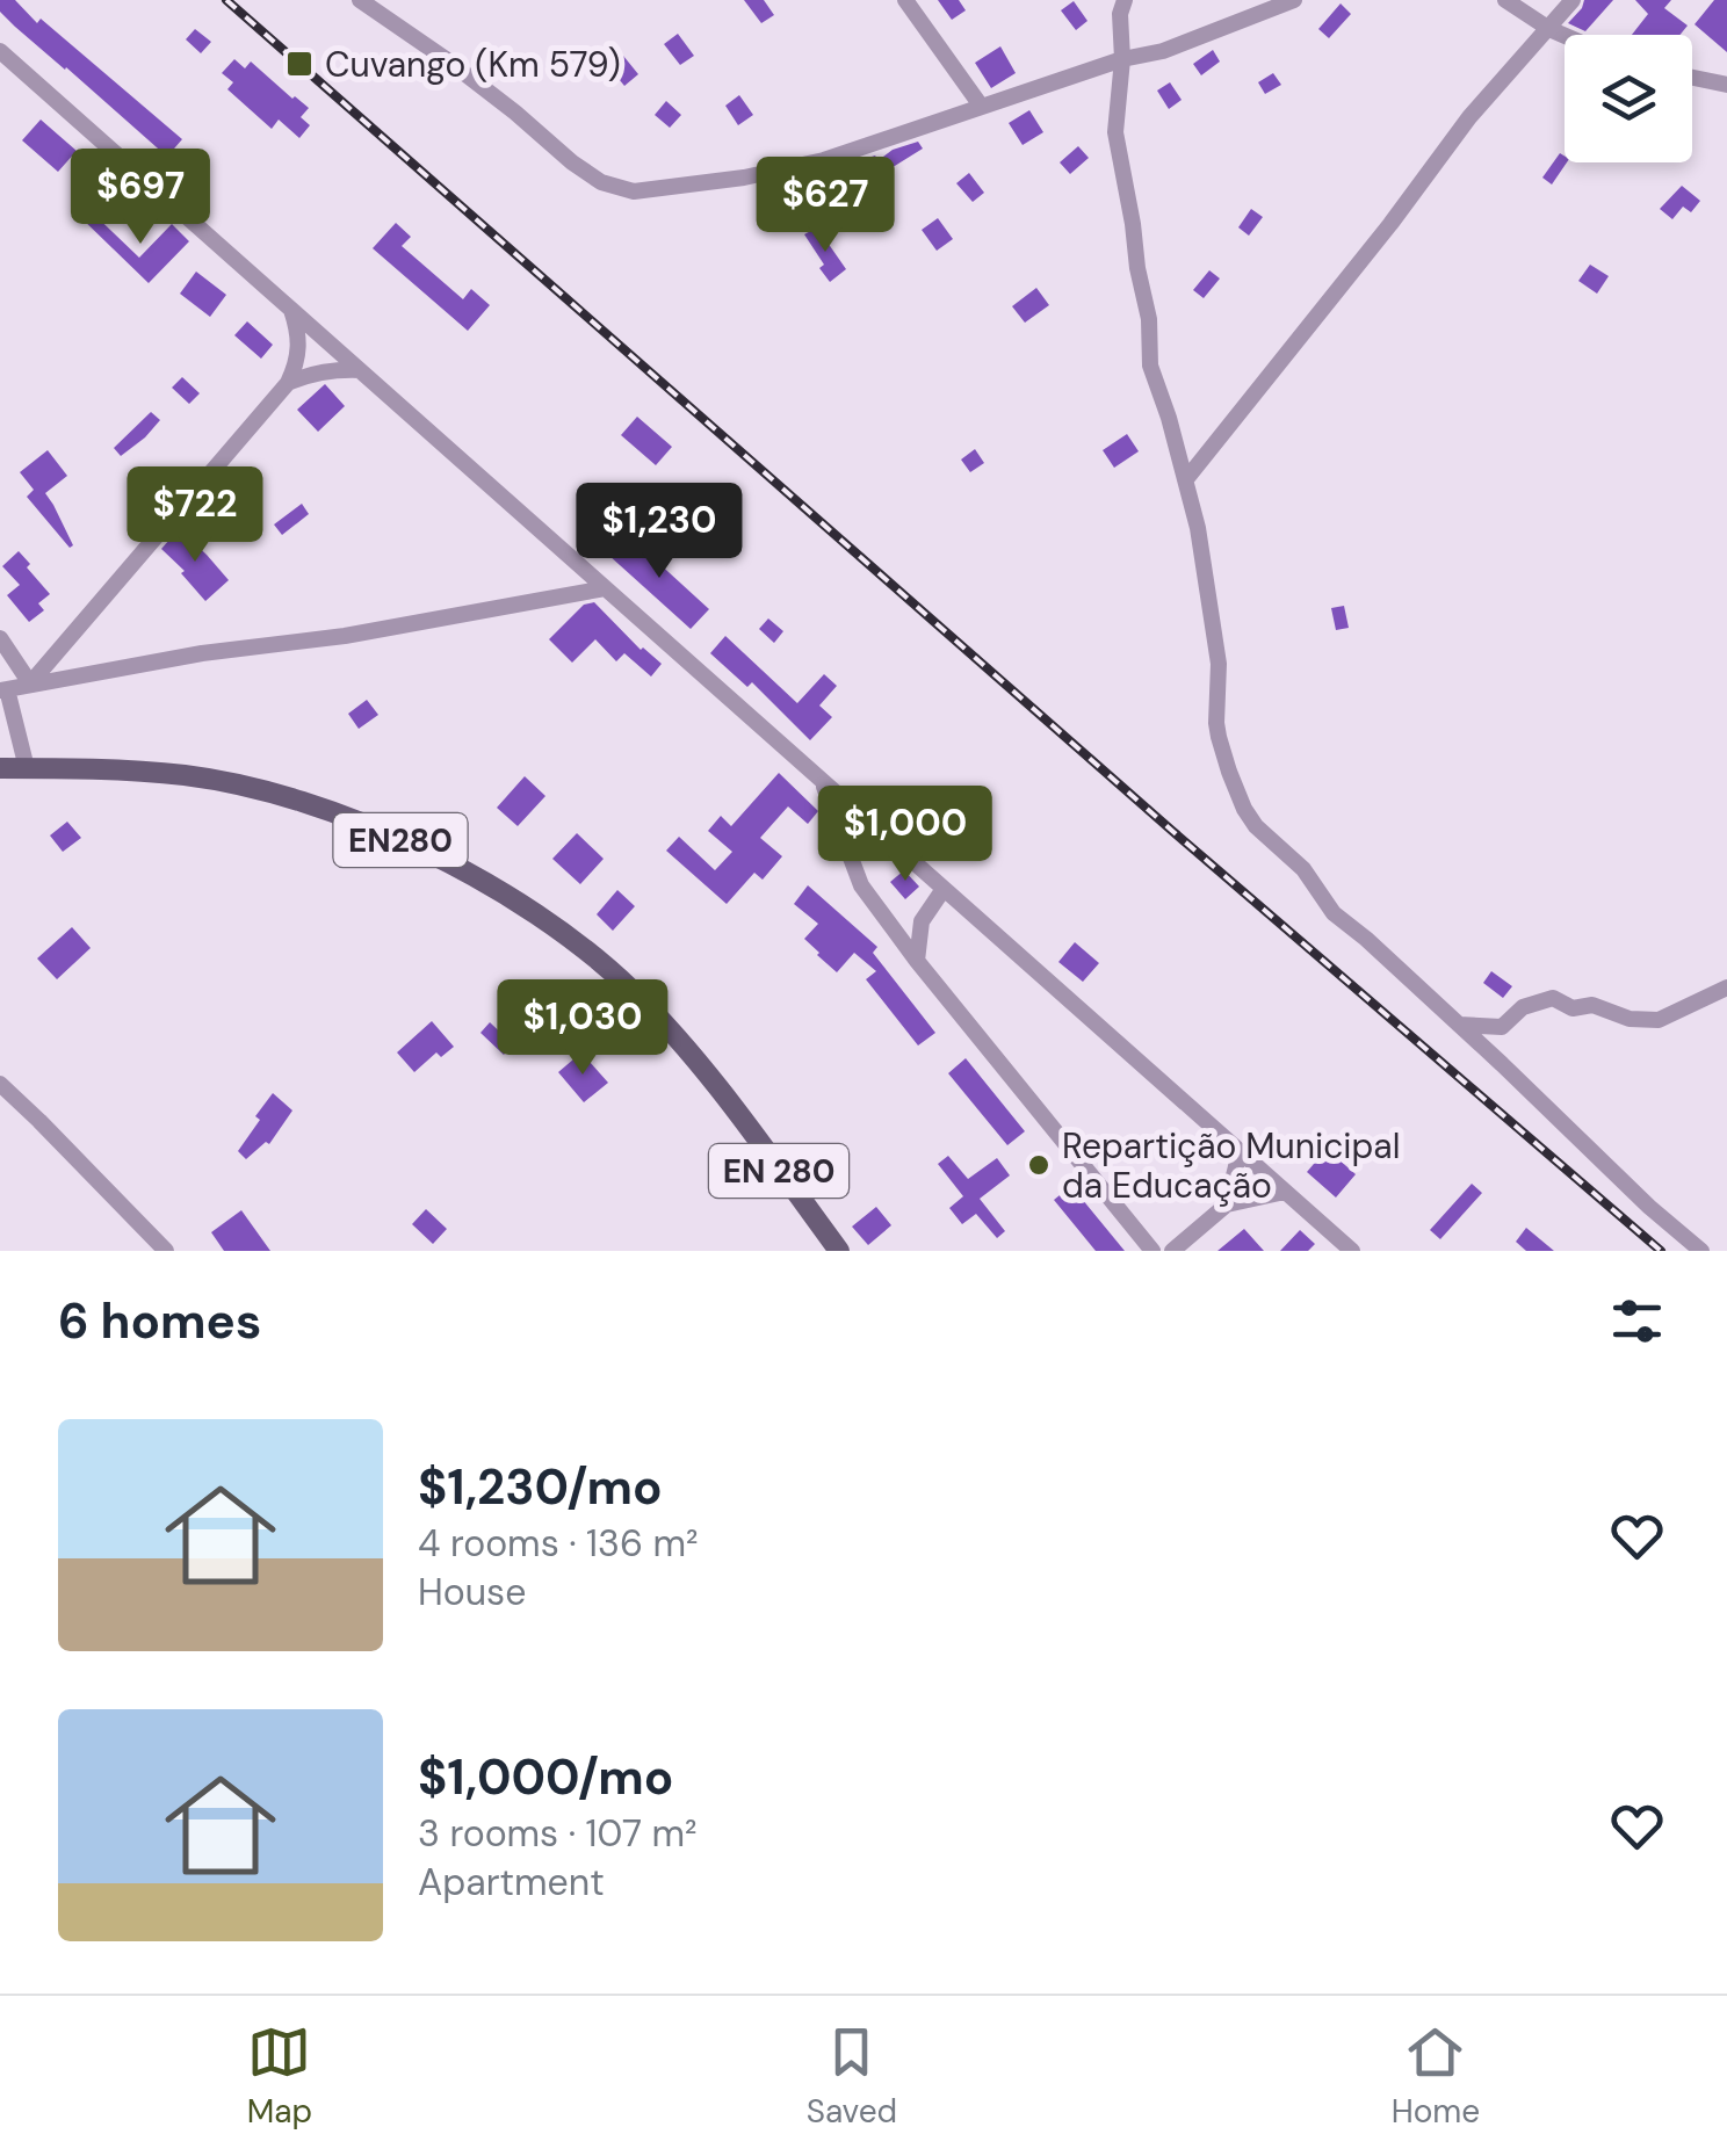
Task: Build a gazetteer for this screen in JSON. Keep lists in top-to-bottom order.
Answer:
{
  "streets": {
    "main road": ["EN280", "EN 280"]
  },
  "crossings": [
    ["EN280", "EN 280"]
  ],
  "places": {
    "transit": ["Cuvango (Km 579)"],
    "other": ["Repartição Municipal da Educação"]
  },
  "page": {
    "price": [
      "$697",
      "$627",
      "$722",
      "$1,230",
      "$1,000",
      "$1,030"
    ],
    "heading": "6 homes",
    "list": [
      {
        "name": "$1,230/mo",
        "note": "4 rooms · 136 m² · House"
      },
      {
        "name": "$1,000/mo",
        "note": "3 rooms · 107 m² · Apartment"
      }
    ],
    "tabs": ["Map", "Saved", "Home"]
  }
}
